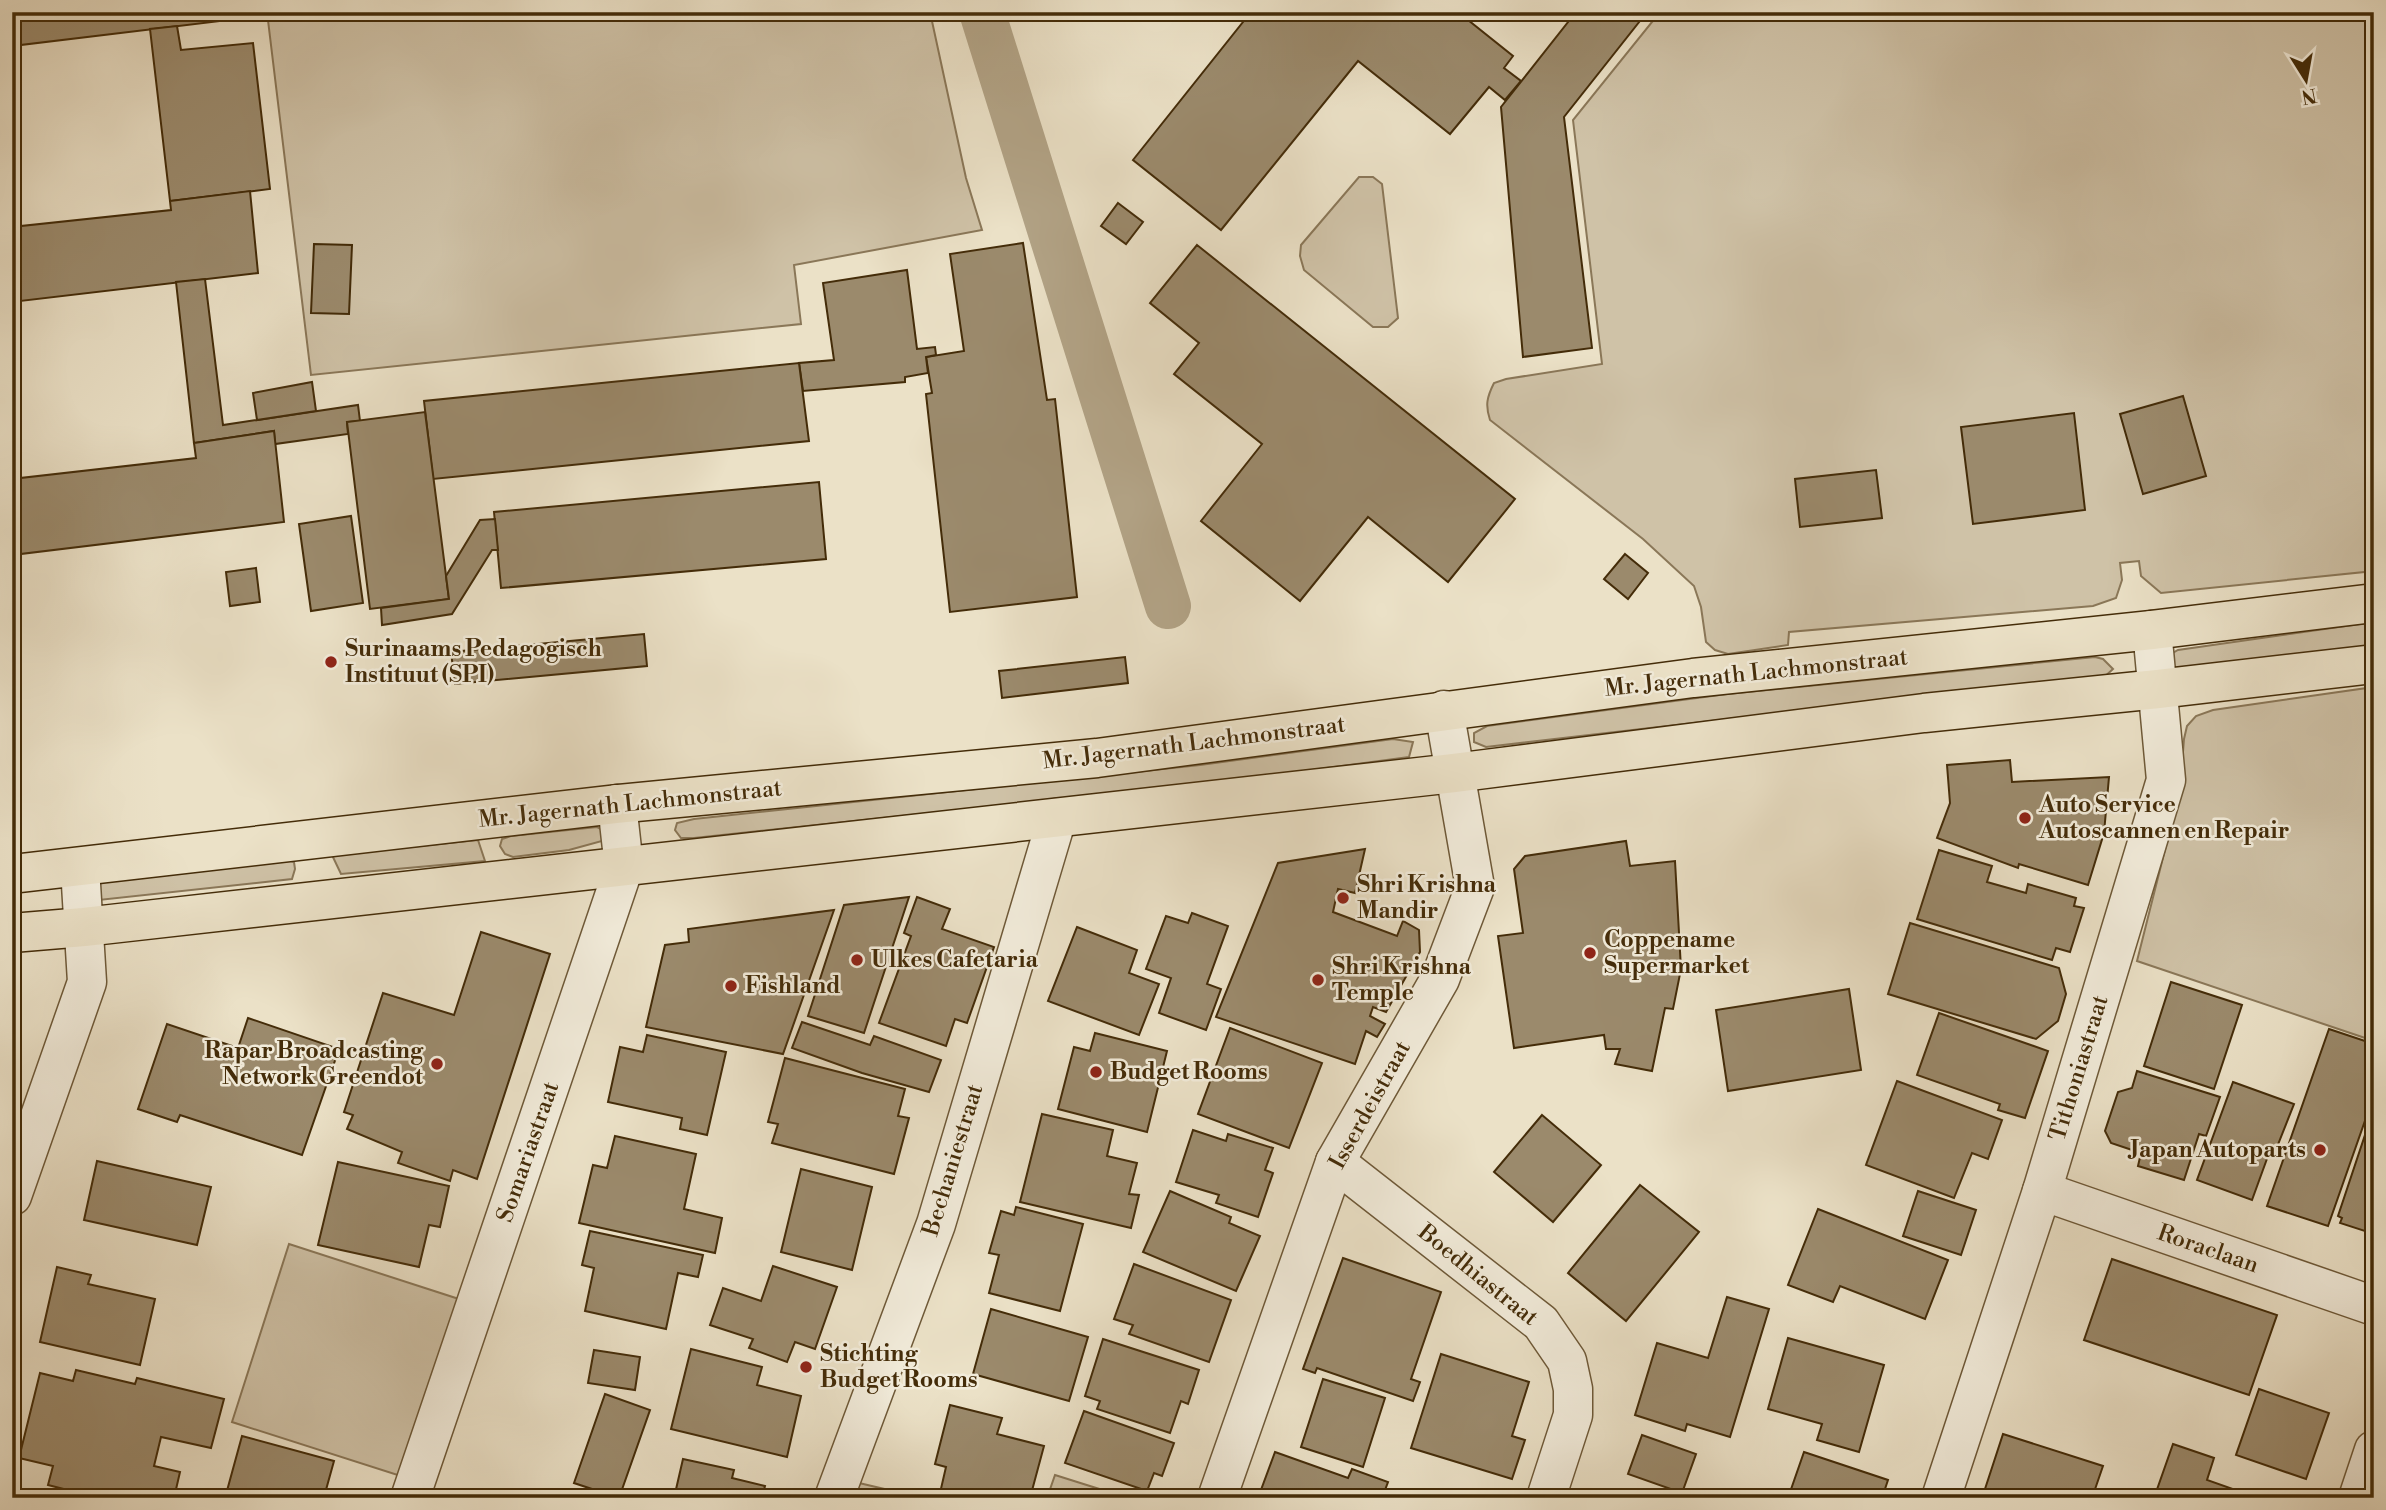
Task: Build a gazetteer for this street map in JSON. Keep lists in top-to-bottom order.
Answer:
{
  "streets": {
    "main road": ["Mr. Jagernath Lachmonstraat"],
    "street": [
      "Tithoniastraat",
      "Isserdeistraat",
      "Somariastraat",
      "Bechaniestraat",
      "Roraclaan",
      "Boedhiastraat"
    ]
  },
  "crossings": [
    ["Mr. Jagernath Lachmonstraat", "Tithoniastraat"],
    ["Mr. Jagernath Lachmonstraat", "Isserdeistraat"],
    ["Mr. Jagernath Lachmonstraat", "Somariastraat"],
    ["Tithoniastraat", "Roraclaan"],
    ["Isserdeistraat", "Boedhiastraat"]
  ],
  "places": [
    "Surinaams Pedagogisch Instituut (SPI)",
    "Auto Service Autoscannen en Repair",
    "Shri Krishna Mandir",
    "Coppename Supermarket",
    "Ulkes Cafetaria",
    "Shri Krishna Temple",
    "Fishland",
    "Rapar Broadcasting Network Greendot",
    "Budget Rooms",
    "Japan Autoparts",
    "Stichting Budget Rooms"
  ],
  "north": "bottom"
}
